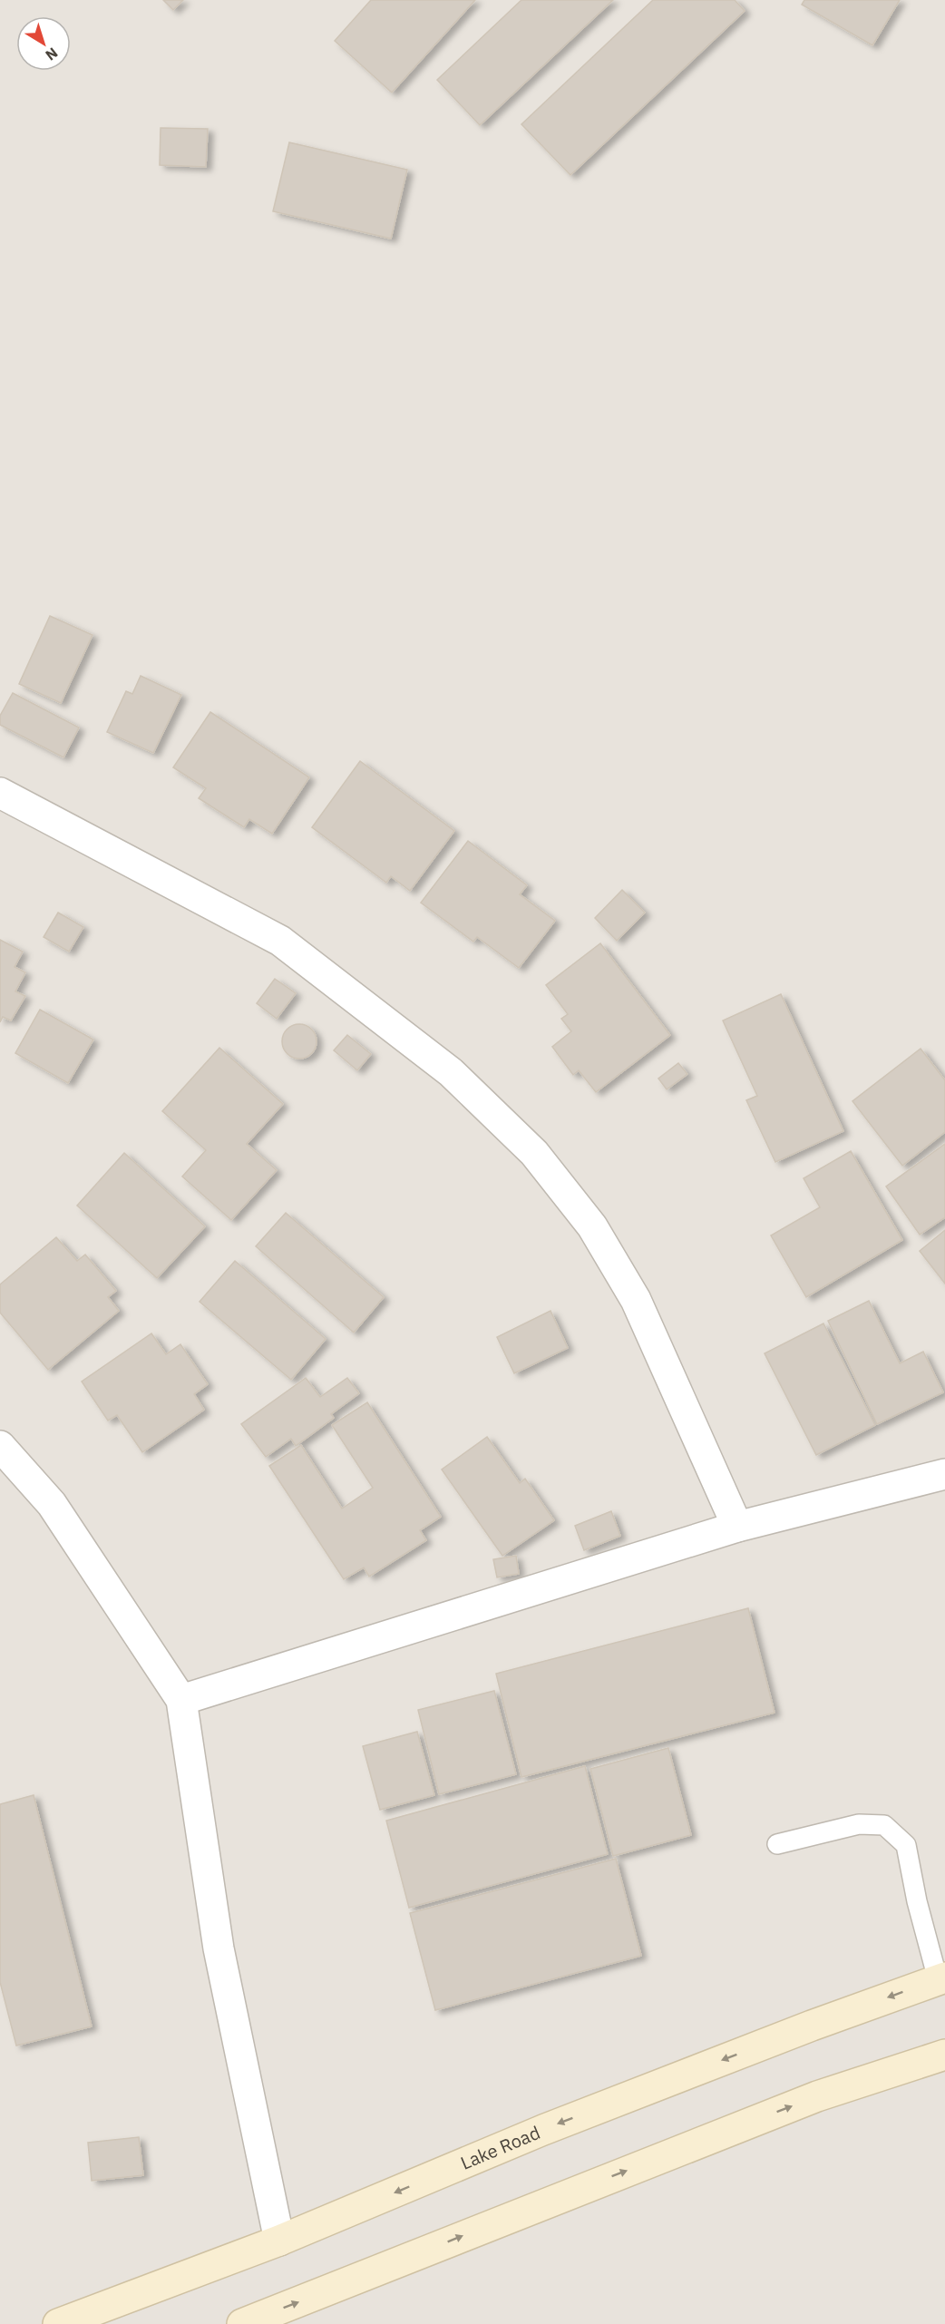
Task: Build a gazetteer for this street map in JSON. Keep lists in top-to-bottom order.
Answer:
{
  "streets": {
    "main road": ["Lake Road"]
  },
  "north": "bottom right"
}
